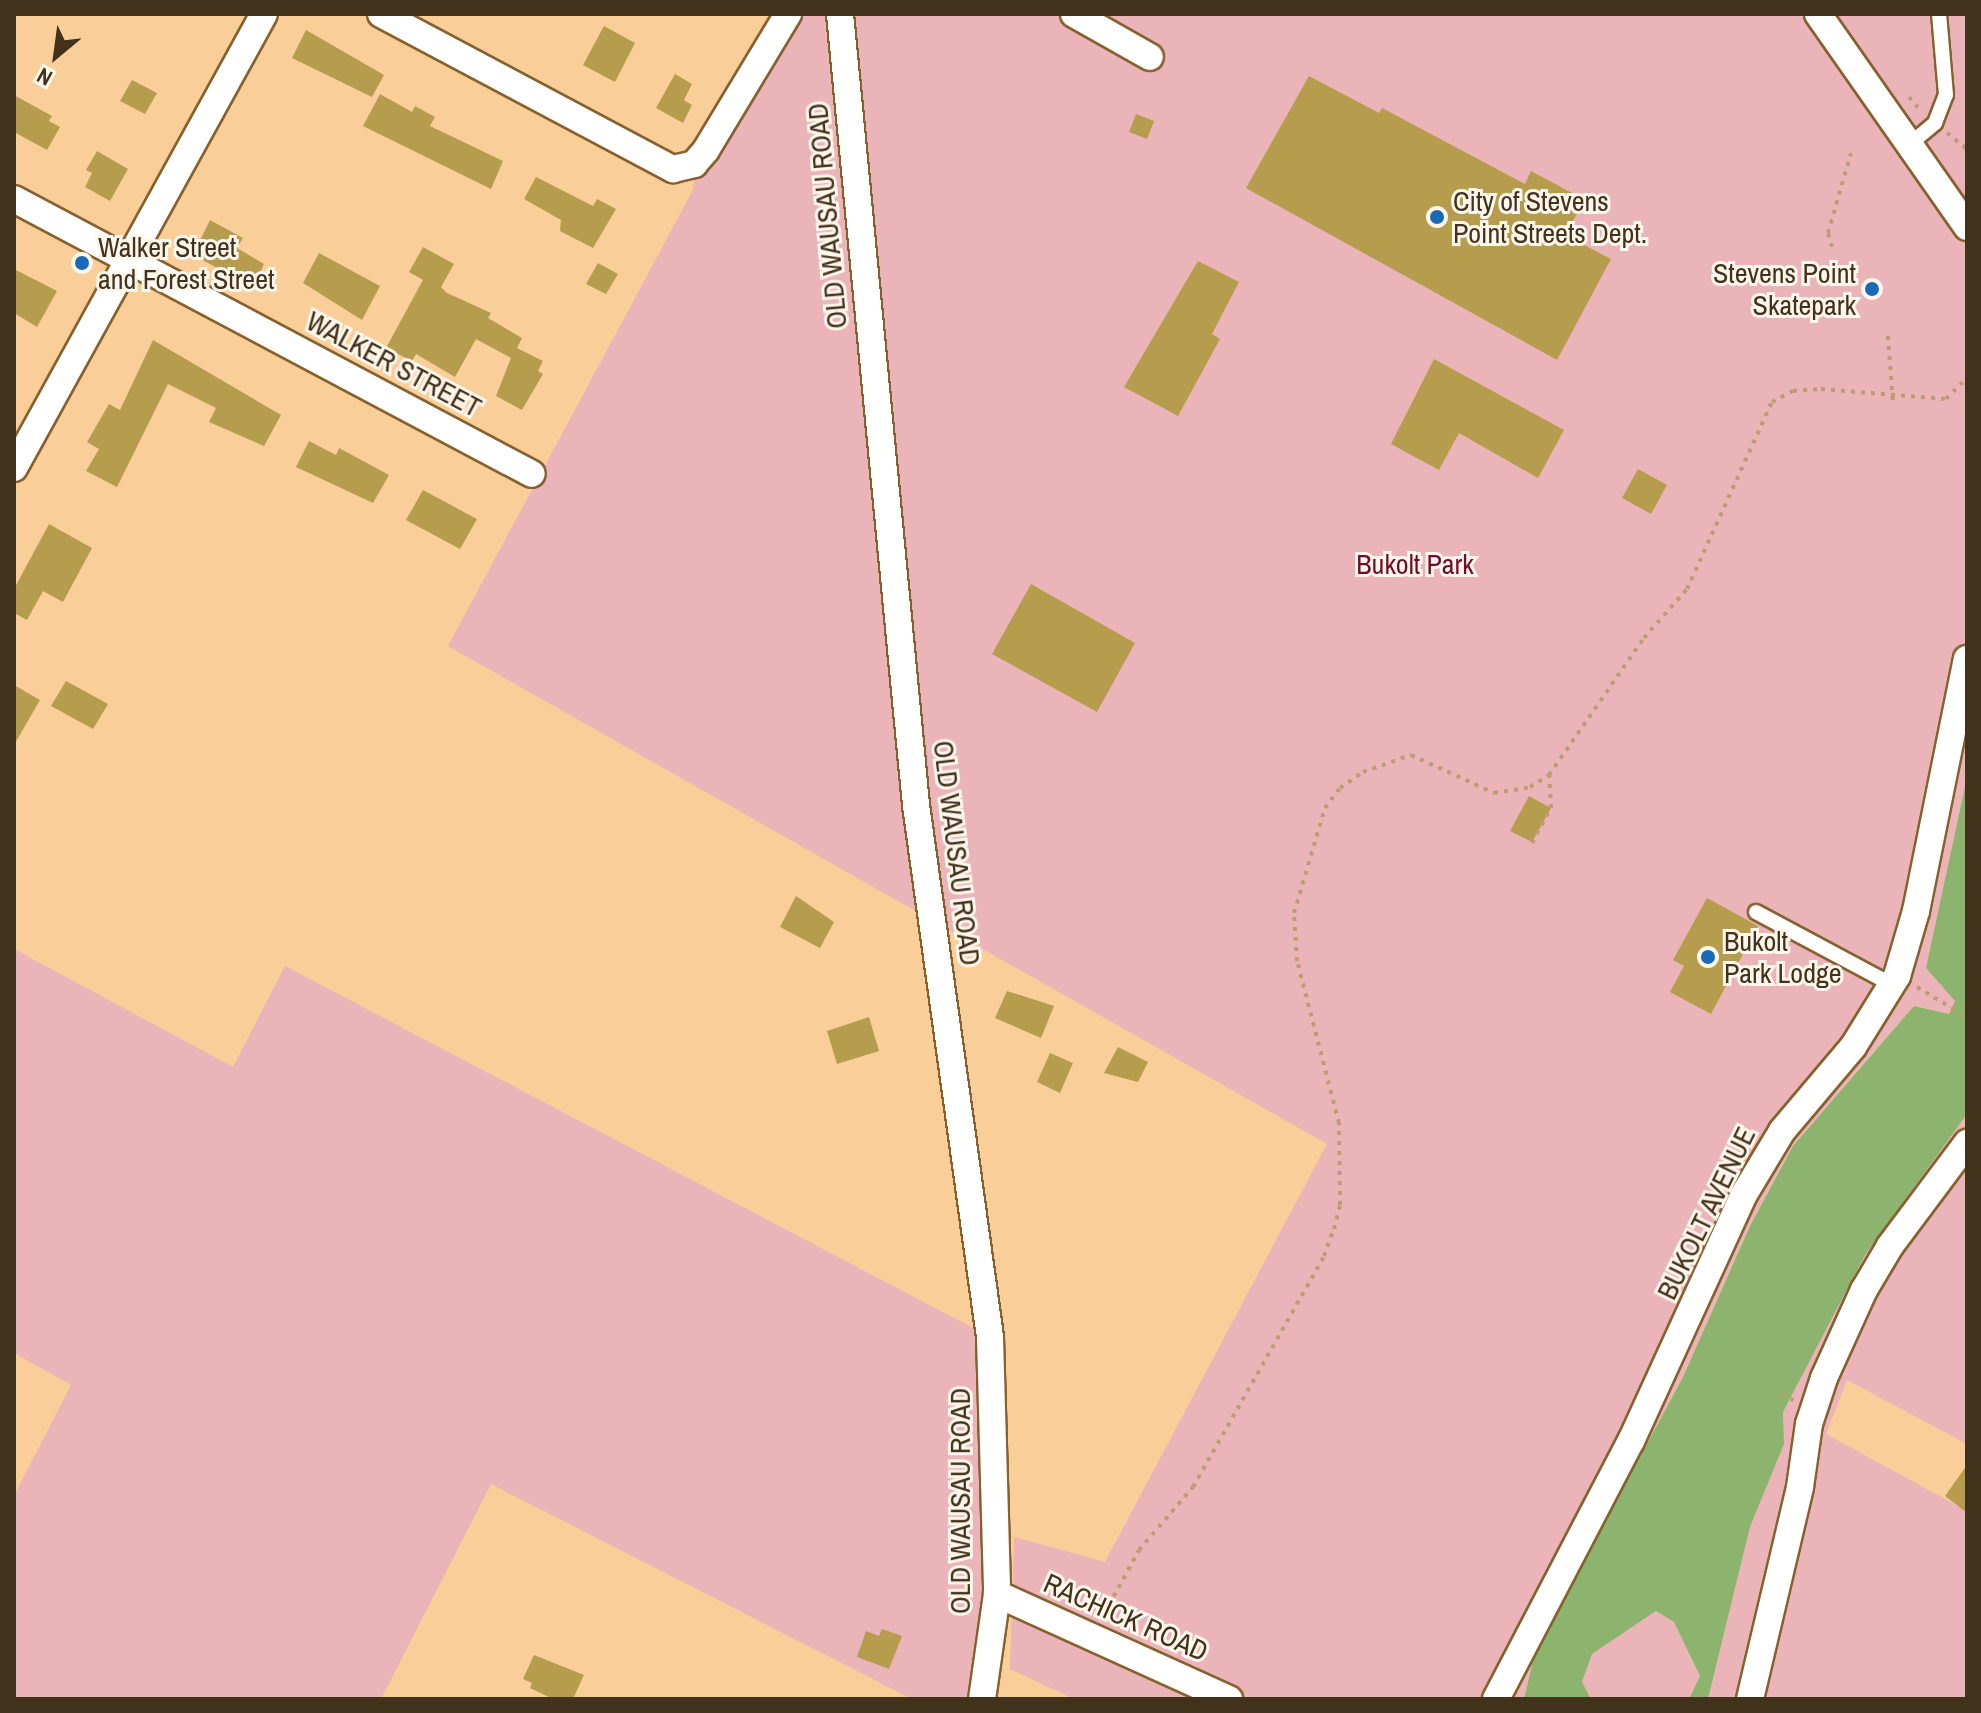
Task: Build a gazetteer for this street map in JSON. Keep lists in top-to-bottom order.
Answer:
{
  "streets": {
    "street": [
      "OLD WAUSAU ROAD",
      "WALKER STREET",
      "BUKOLT AVENUE",
      "RACHICK ROAD"
    ]
  },
  "crossings": [
    ["OLD WAUSAU ROAD", "RACHICK ROAD"]
  ],
  "parks": ["Bukolt Park"],
  "places": [
    "City of Stevens Point Streets Dept.",
    "Walker Street and Forest Street",
    "Stevens Point Skatepark",
    "Bukolt Park Lodge"
  ],
  "north": "bottom left"
}
